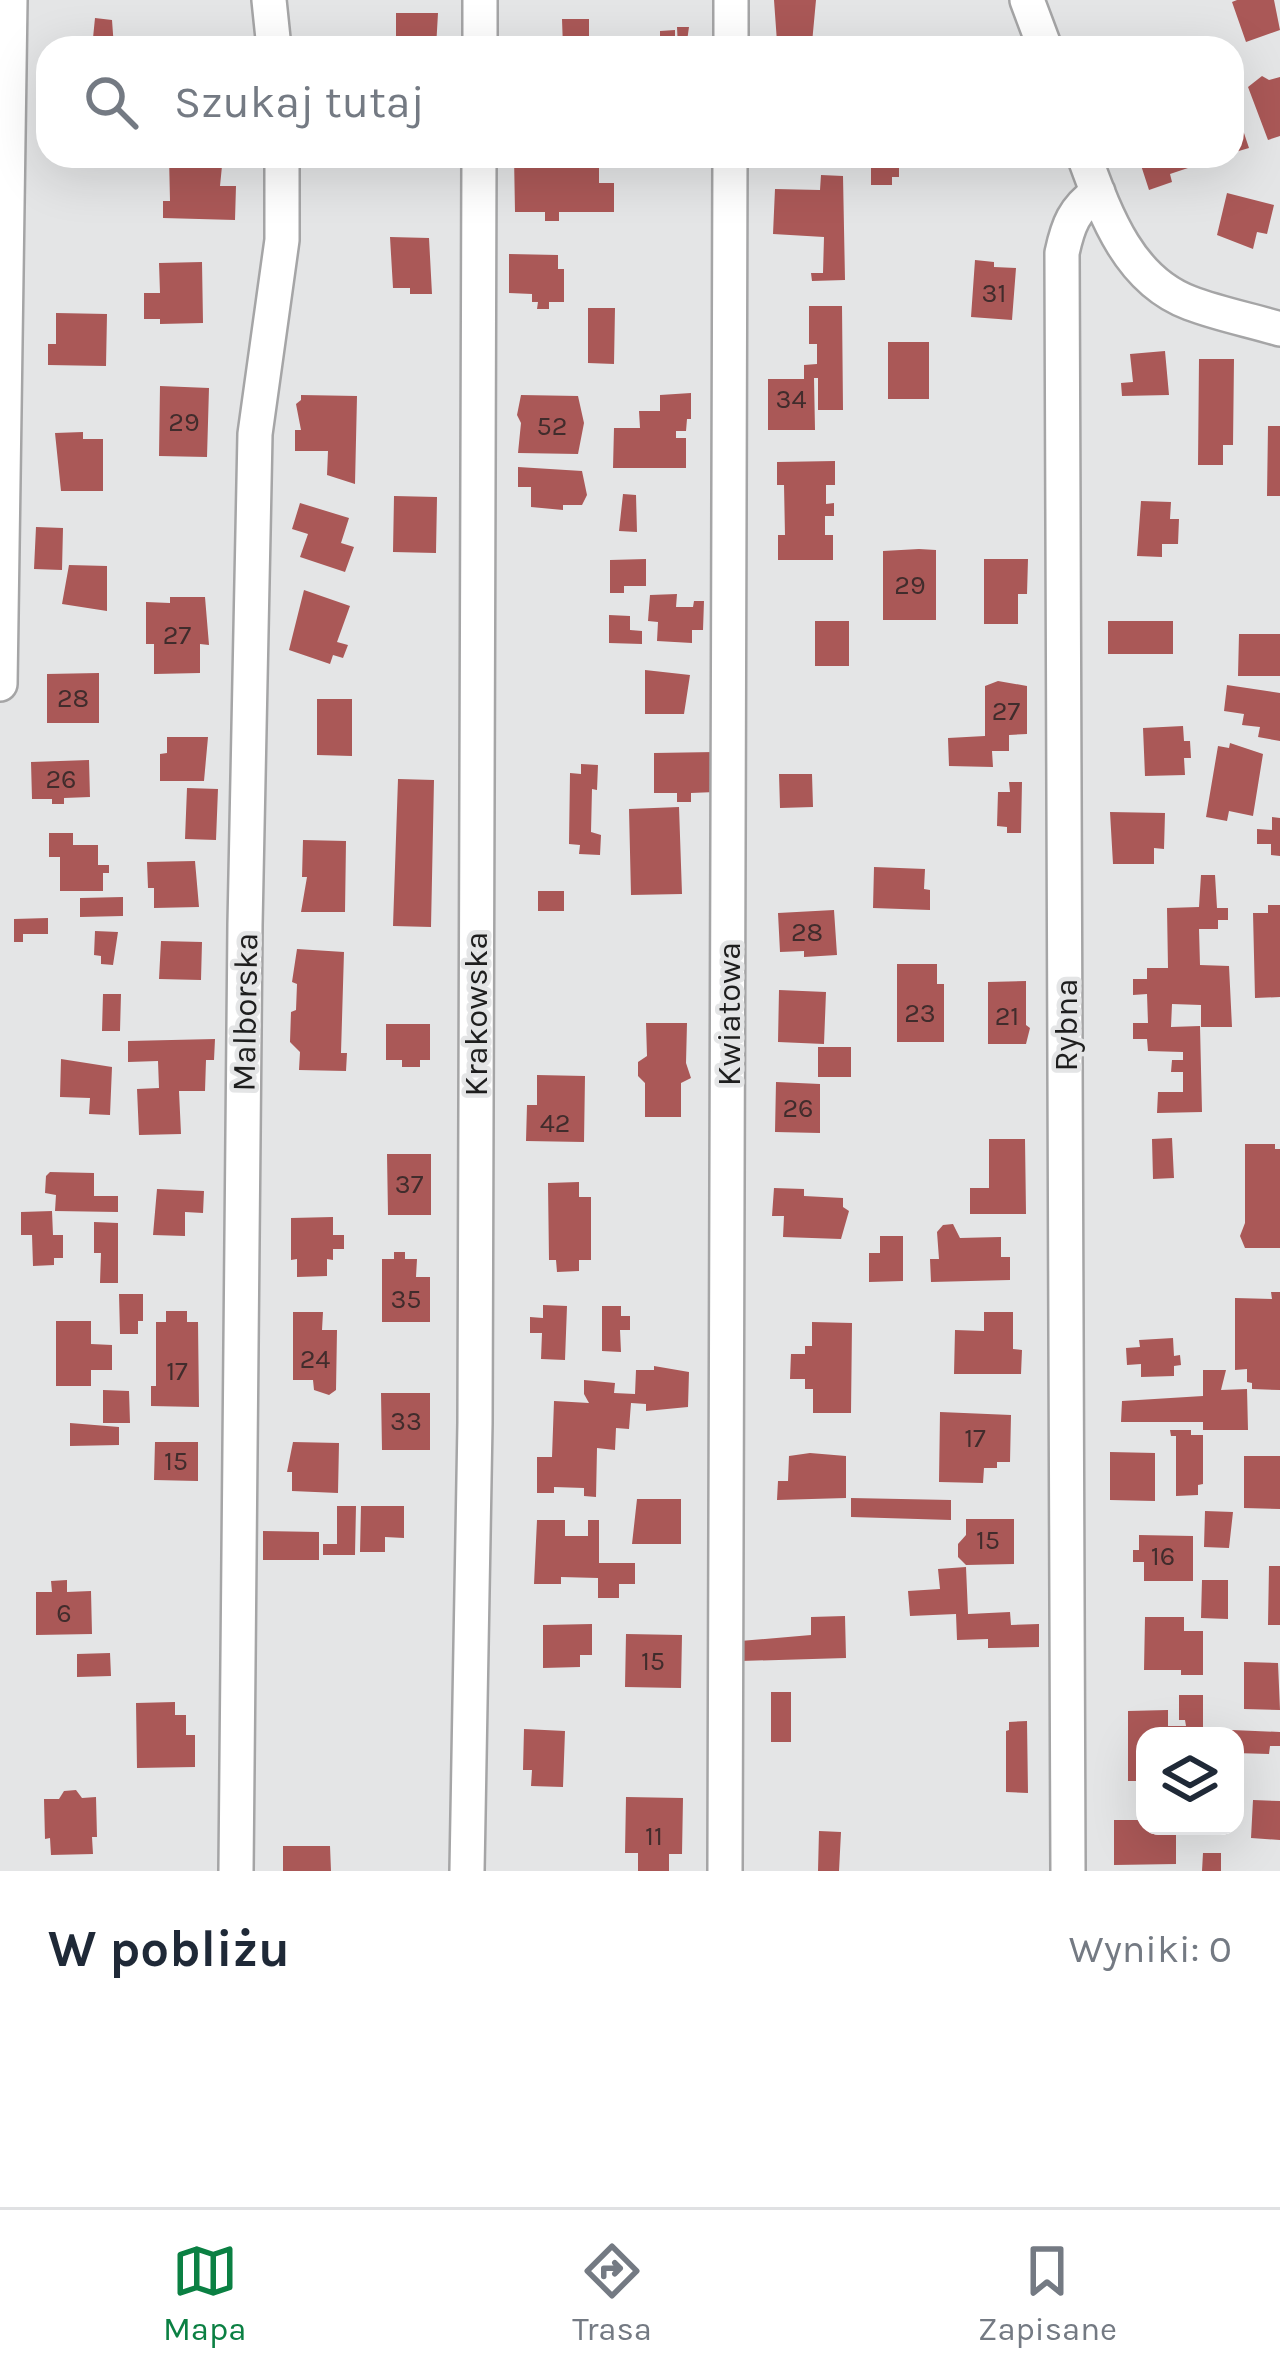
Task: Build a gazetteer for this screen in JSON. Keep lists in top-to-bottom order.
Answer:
{
  "streets": {
    "street": [
      "Malborska",
      "Krakowska",
      "Kwiatowa",
      "Rybna"
    ]
  },
  "house_numbers": [
    "31",
    "34",
    "29",
    "52",
    "29",
    "27",
    "28",
    "27",
    "26",
    "28",
    "23",
    "21",
    "26",
    "42",
    "37",
    "35",
    "24",
    "17",
    "33",
    "17",
    "15",
    "15",
    "16",
    "6",
    "15",
    "11"
  ],
  "page": {
    "search": "Szukaj tutaj",
    "heading": ["W pobliżu", "Wyniki: 0"],
    "nav": ["Mapa", "Trasa", "Zapisane"]
  }
}
